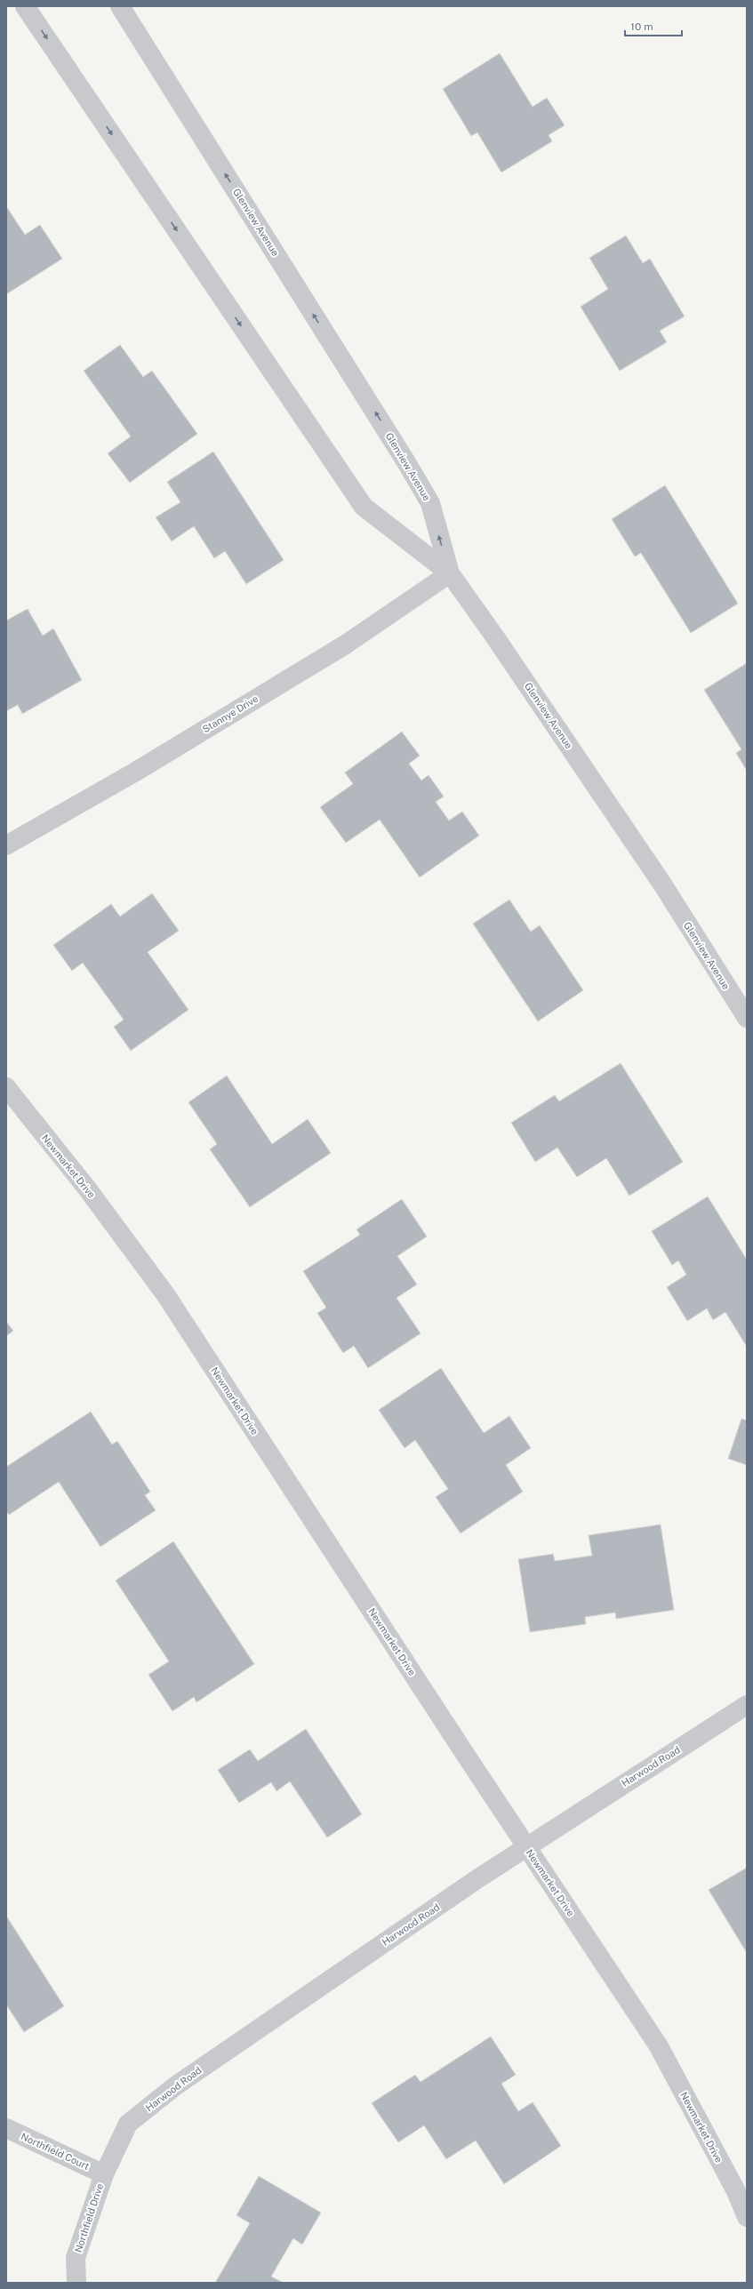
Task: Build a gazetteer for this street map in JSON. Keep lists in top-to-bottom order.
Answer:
{
  "streets": {
    "street": [
      "Glenview Avenue",
      "Stannye Drive",
      "Newmarket Drive",
      "Harwood Road",
      "Northfield Court",
      "Northfield Drive"
    ]
  },
  "crossings": [
    ["Glenview Avenue", "Stannye Drive"],
    ["Newmarket Drive", "Harwood Road"],
    ["Harwood Road", "Northfield Court"],
    ["Harwood Road", "Northfield Drive"],
    ["Northfield Court", "Northfield Drive"]
  ],
  "scale_bar": "10 m"
}
